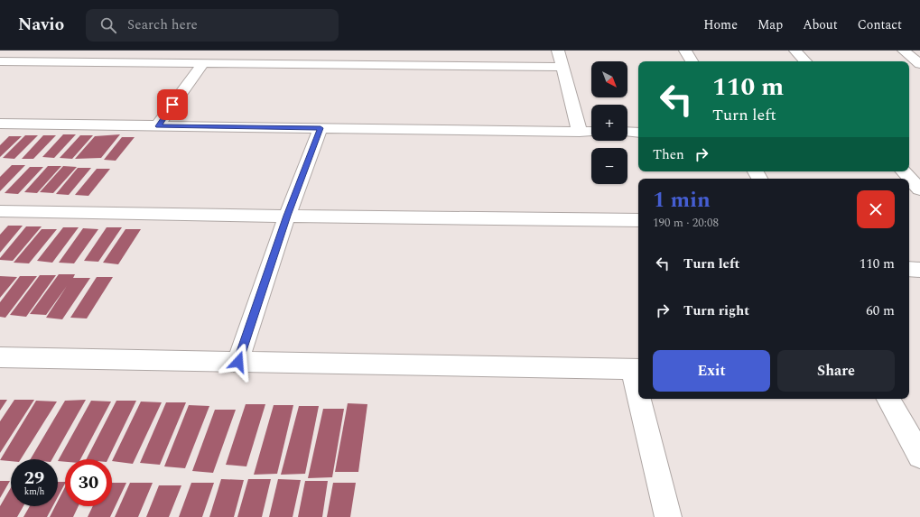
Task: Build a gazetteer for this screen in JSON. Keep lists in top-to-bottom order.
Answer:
{
  "north": "bottom right",
  "page": {
    "header": "Navio",
    "search": "Search here",
    "nav": [
      "Home",
      "Map",
      "About",
      "Contact"
    ],
    "map_buttons": ["+", "−"],
    "turn": ["110 m", "Turn left"],
    "then": "Then",
    "heading": ["1 min", "190 m · 20:08"],
    "list": [
      {
        "name": "Turn left",
        "value": "110 m"
      },
      {
        "name": "Turn right",
        "value": "60 m"
      }
    ],
    "buttons": ["Exit", "Share"],
    "speed": "29 km/h",
    "limit": "30"
  }
}
